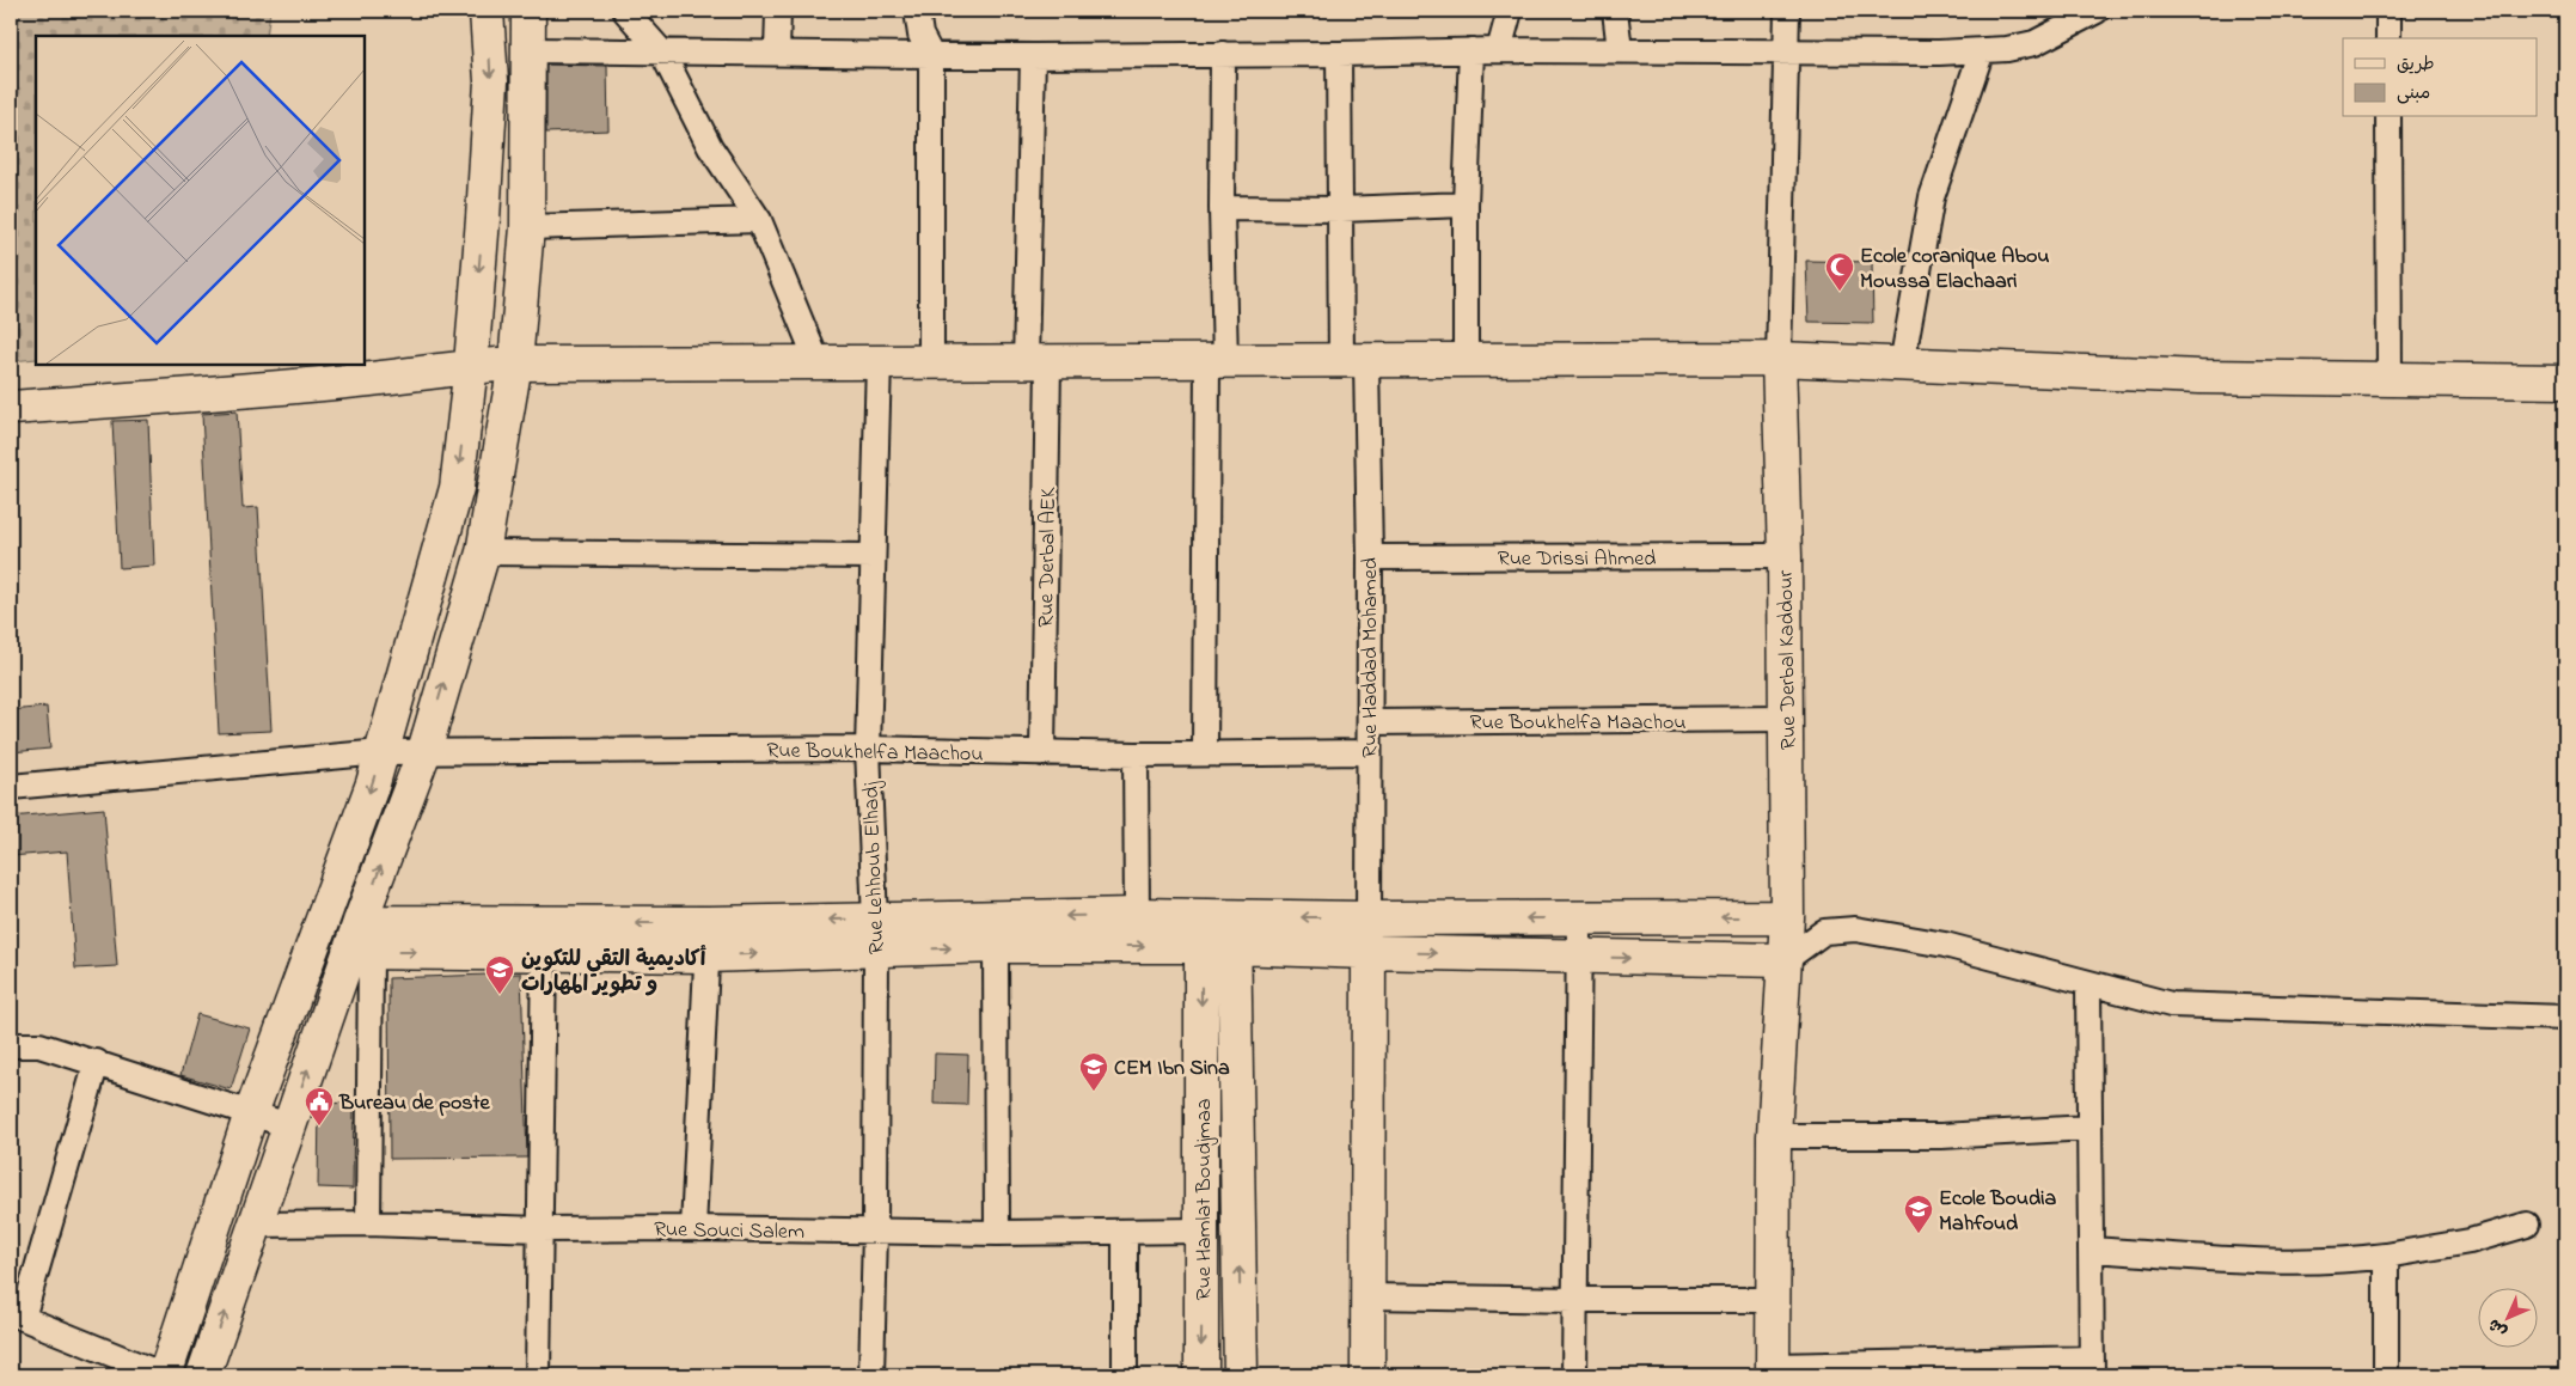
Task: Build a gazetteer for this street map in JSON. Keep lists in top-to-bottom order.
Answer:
{
  "streets": {
    "street": [
      "Rue Derbal AEK",
      "Rue Drissi Ahmed",
      "Rue Haddad Mohamed",
      "Rue Derbal Kaddour",
      "Rue Boukhelfa Maachou",
      "Rue Lehhoub Elhadj",
      "Rue Hamlat Boudjmaa",
      "Rue Souci Salem"
    ]
  },
  "crossings": [
    ["Rue Derbal AEK", "Rue Boukhelfa Maachou"],
    ["Rue Drissi Ahmed", "Rue Haddad Mohamed"],
    ["Rue Drissi Ahmed", "Rue Derbal Kaddour"],
    ["Rue Haddad Mohamed", "Rue Boukhelfa Maachou"],
    ["Rue Derbal Kaddour", "Rue Boukhelfa Maachou"],
    ["Rue Boukhelfa Maachou", "Rue Lehhoub Elhadj"],
    ["Rue Lehhoub Elhadj", "Rue Souci Salem"],
    ["Rue Hamlat Boudjmaa", "Rue Souci Salem"]
  ],
  "places": {
    "mosque": ["Ecole coranique Abou Moussa Elachaari"],
    "school or university": ["أكاديمية التقي للتكوين و تطوير المهارات", "CEM Ibn Sina", "Ecole Boudia Mahfoud"],
    "public building": ["Bureau de poste"]
  },
  "legend": ["طريق", "مبنى"],
  "north": "bottom left"
}
